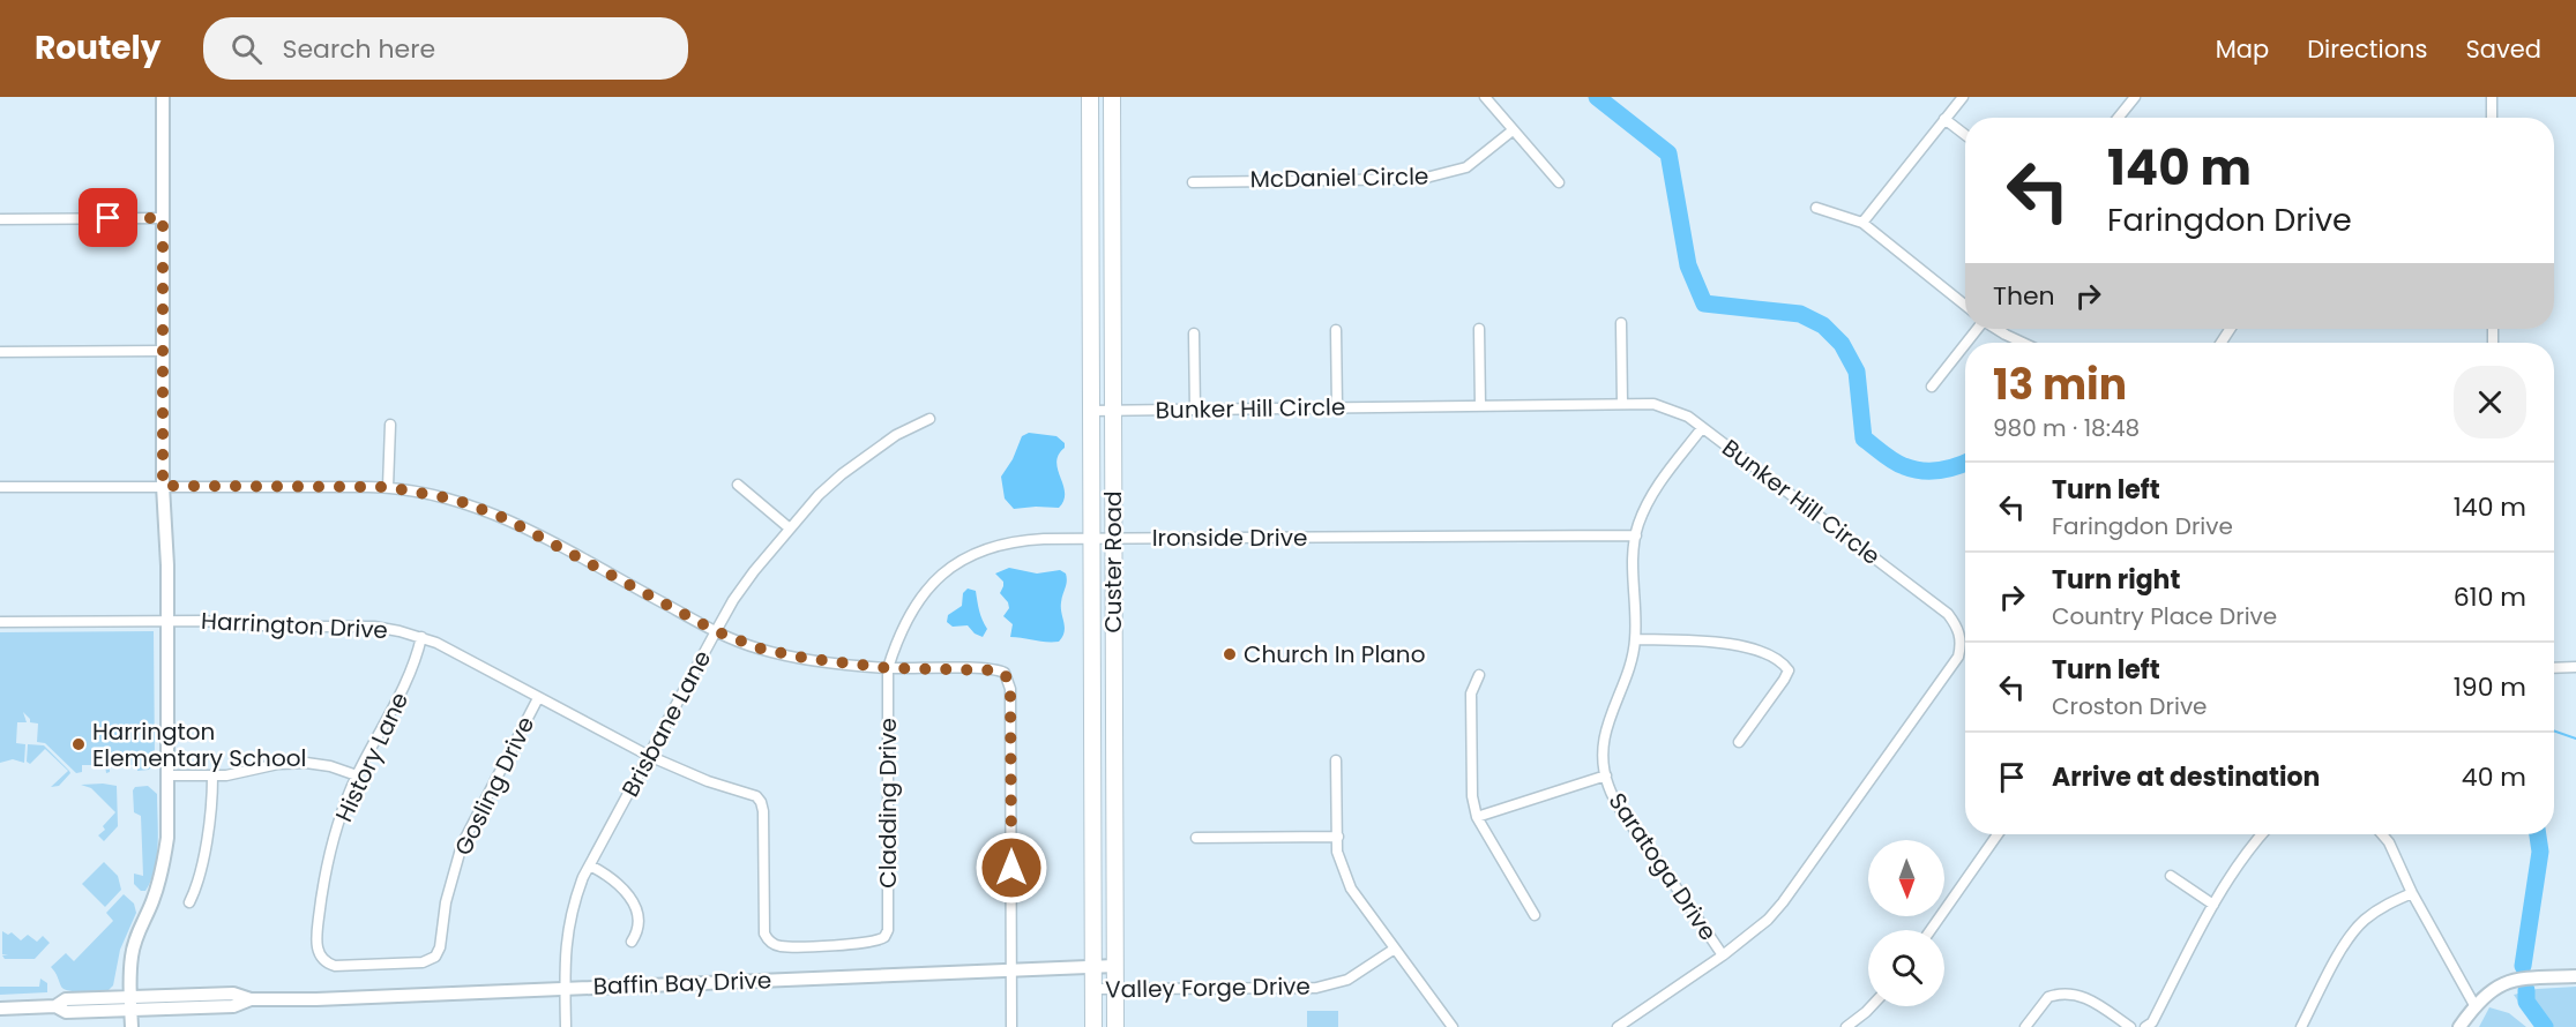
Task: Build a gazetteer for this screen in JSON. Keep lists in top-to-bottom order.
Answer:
{
  "streets": {
    "main road": ["Custer Road"],
    "street": [
      "McDaniel Circle",
      "Bunker Hill Circle",
      "Ironside Drive",
      "Harrington Drive",
      "Brisbane Lane",
      "History Lane",
      "Gosling Drive",
      "Cladding Drive",
      "Saratoga Drive",
      "Baffin Bay Drive",
      "Valley Forge Drive"
    ]
  },
  "crossings": [
    ["Bunker Hill Circle", "Custer Road"],
    ["Bunker Hill Circle", "Saratoga Drive"],
    ["Ironside Drive", "Custer Road"],
    ["Ironside Drive", "Cladding Drive"],
    ["Ironside Drive", "Saratoga Drive"],
    ["Custer Road", "Baffin Bay Drive"],
    ["Custer Road", "Valley Forge Drive"],
    ["Harrington Drive", "Brisbane Lane"],
    ["Harrington Drive", "History Lane"],
    ["Harrington Drive", "Gosling Drive"],
    ["Harrington Drive", "Cladding Drive"],
    ["Brisbane Lane", "Baffin Bay Drive"],
    ["History Lane", "Gosling Drive"]
  ],
  "places": ["Church In Plano", "Harrington Elementary School"],
  "north": "bottom",
  "page": {
    "header": "Routely",
    "search": "Search here",
    "nav": ["Map", "Directions", "Saved"],
    "turn": ["140 m", "Faringdon Drive"],
    "then": "Then",
    "heading": ["13 min", "980 m · 18:48"],
    "list": [
      {
        "name": "Turn left",
        "note": "Faringdon Drive",
        "value": "140 m"
      },
      {
        "name": "Turn right",
        "note": "Country Place Drive",
        "value": "610 m"
      },
      {
        "name": "Turn left",
        "note": "Croston Drive",
        "value": "190 m"
      },
      {
        "name": "Arrive at destination",
        "value": "40 m"
      }
    ]
  }
}
